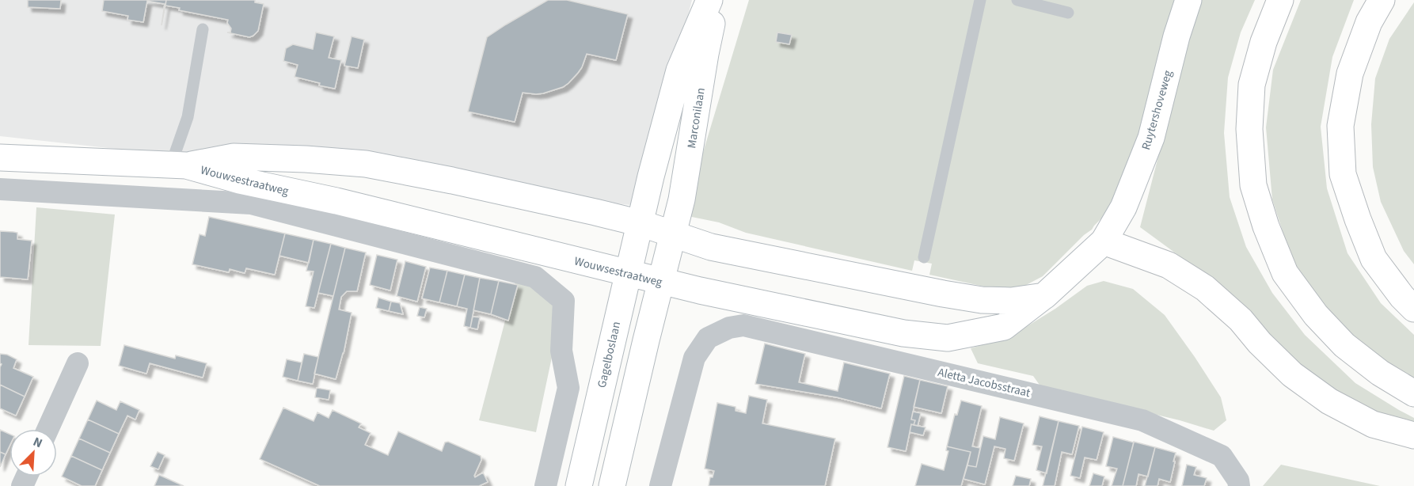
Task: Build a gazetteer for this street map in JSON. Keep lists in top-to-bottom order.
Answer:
{
  "streets": {
    "main road": [
      "Ruytershoveweg",
      "Marconilaan",
      "Wouwsestraatweg",
      "Gagelboslaan"
    ],
    "street": ["Aletta Jacobsstraat"]
  },
  "crossings": [
    ["Ruytershoveweg", "Wouwsestraatweg"],
    ["Marconilaan", "Wouwsestraatweg"],
    ["Wouwsestraatweg", "Gagelboslaan"]
  ],
  "north": "top right"
}
